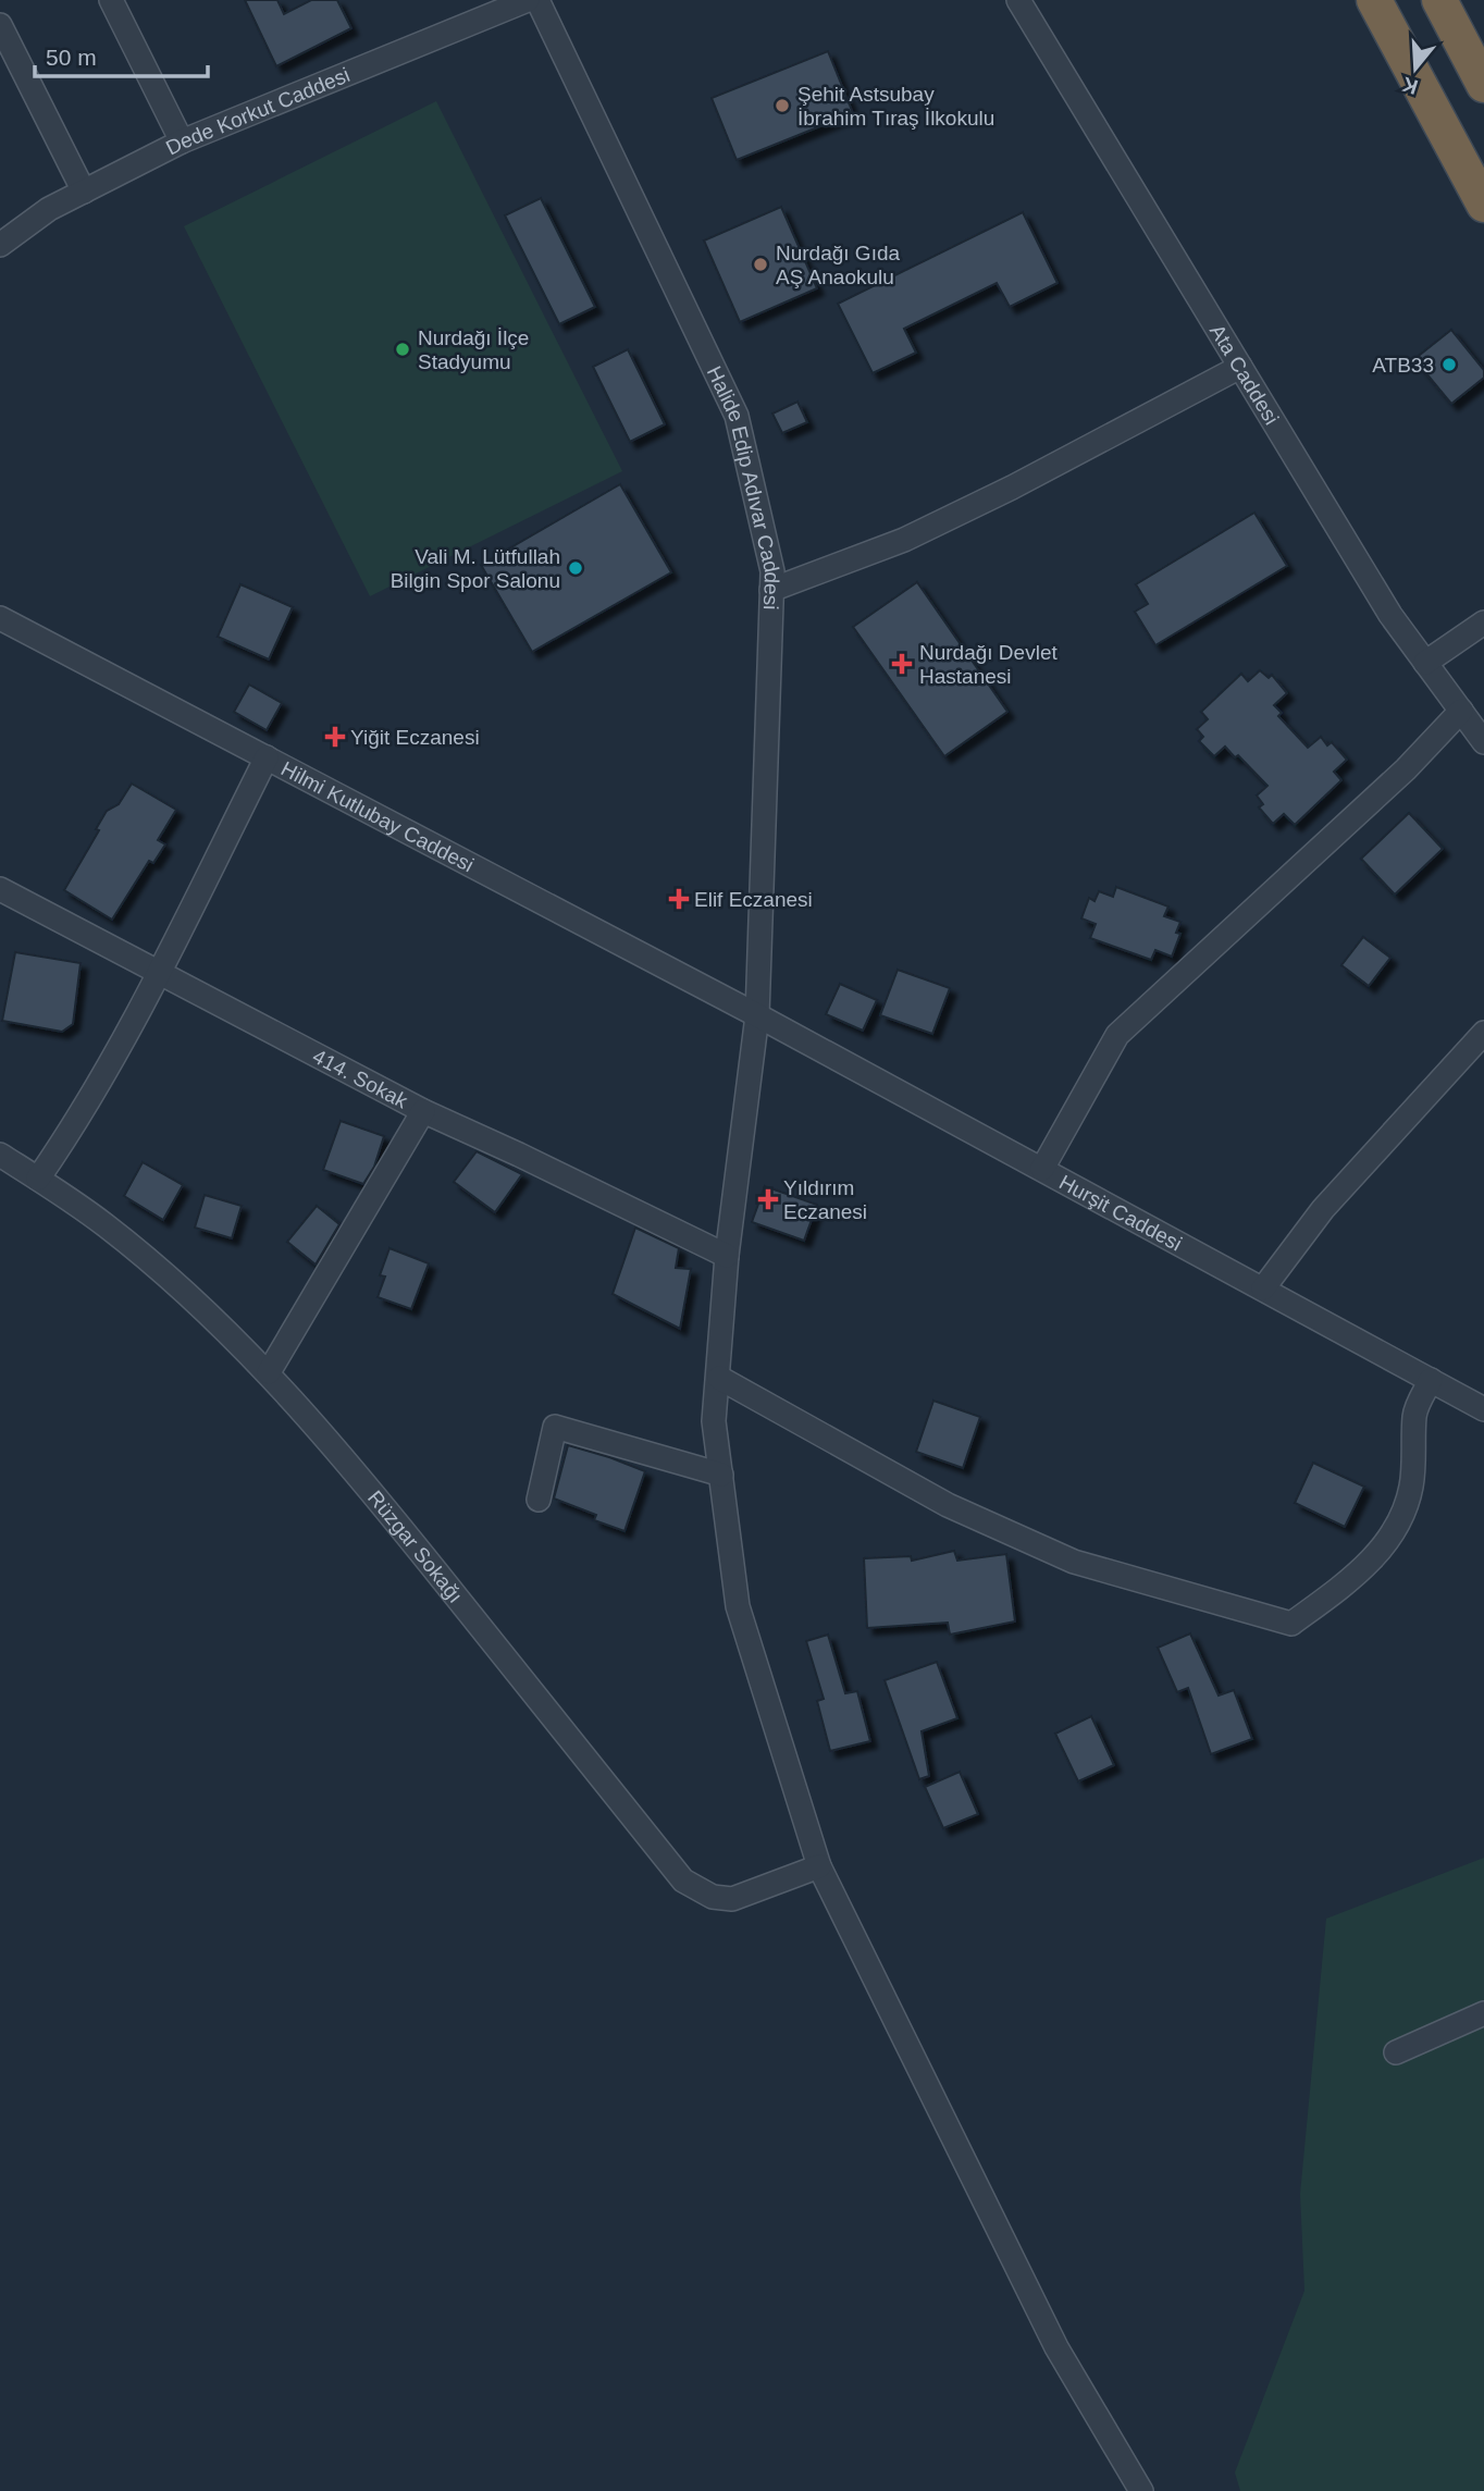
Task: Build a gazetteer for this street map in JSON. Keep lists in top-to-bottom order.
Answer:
{
  "streets": {
    "street": [
      "Dede Korkut Caddesi",
      "Ata Caddesi",
      "Halide Edip Adıvar Caddesi",
      "Hilmi Kutlubay Caddesi",
      "414. Sokak",
      "Hurşit Caddesi",
      "Rüzgar Sokağı"
    ]
  },
  "crossings": [
    ["Halide Edip Adıvar Caddesi", "Hilmi Kutlubay Caddesi"],
    ["Halide Edip Adıvar Caddesi", "414. Sokak"],
    ["Halide Edip Adıvar Caddesi", "Hurşit Caddesi"],
    ["Halide Edip Adıvar Caddesi", "Rüzgar Sokağı"],
    ["Hilmi Kutlubay Caddesi", "Hurşit Caddesi"]
  ],
  "places": {
    "other": [
      "Şehit Astsubay İbrahim Tıraş İlkokulu",
      "Nurdağı Gıda AŞ Anaokulu",
      "Nurdağı İlçe Stadyumu",
      "ATB33",
      "Vali M. Lütfullah Bilgin Spor Salonu"
    ],
    "health": [
      "Nurdağı Devlet Hastanesi",
      "Yiğit Eczanesi",
      "Elif Eczanesi",
      "Yıldırım Eczanesi"
    ]
  },
  "scale_bar": "50 m",
  "north": "bottom"
}
